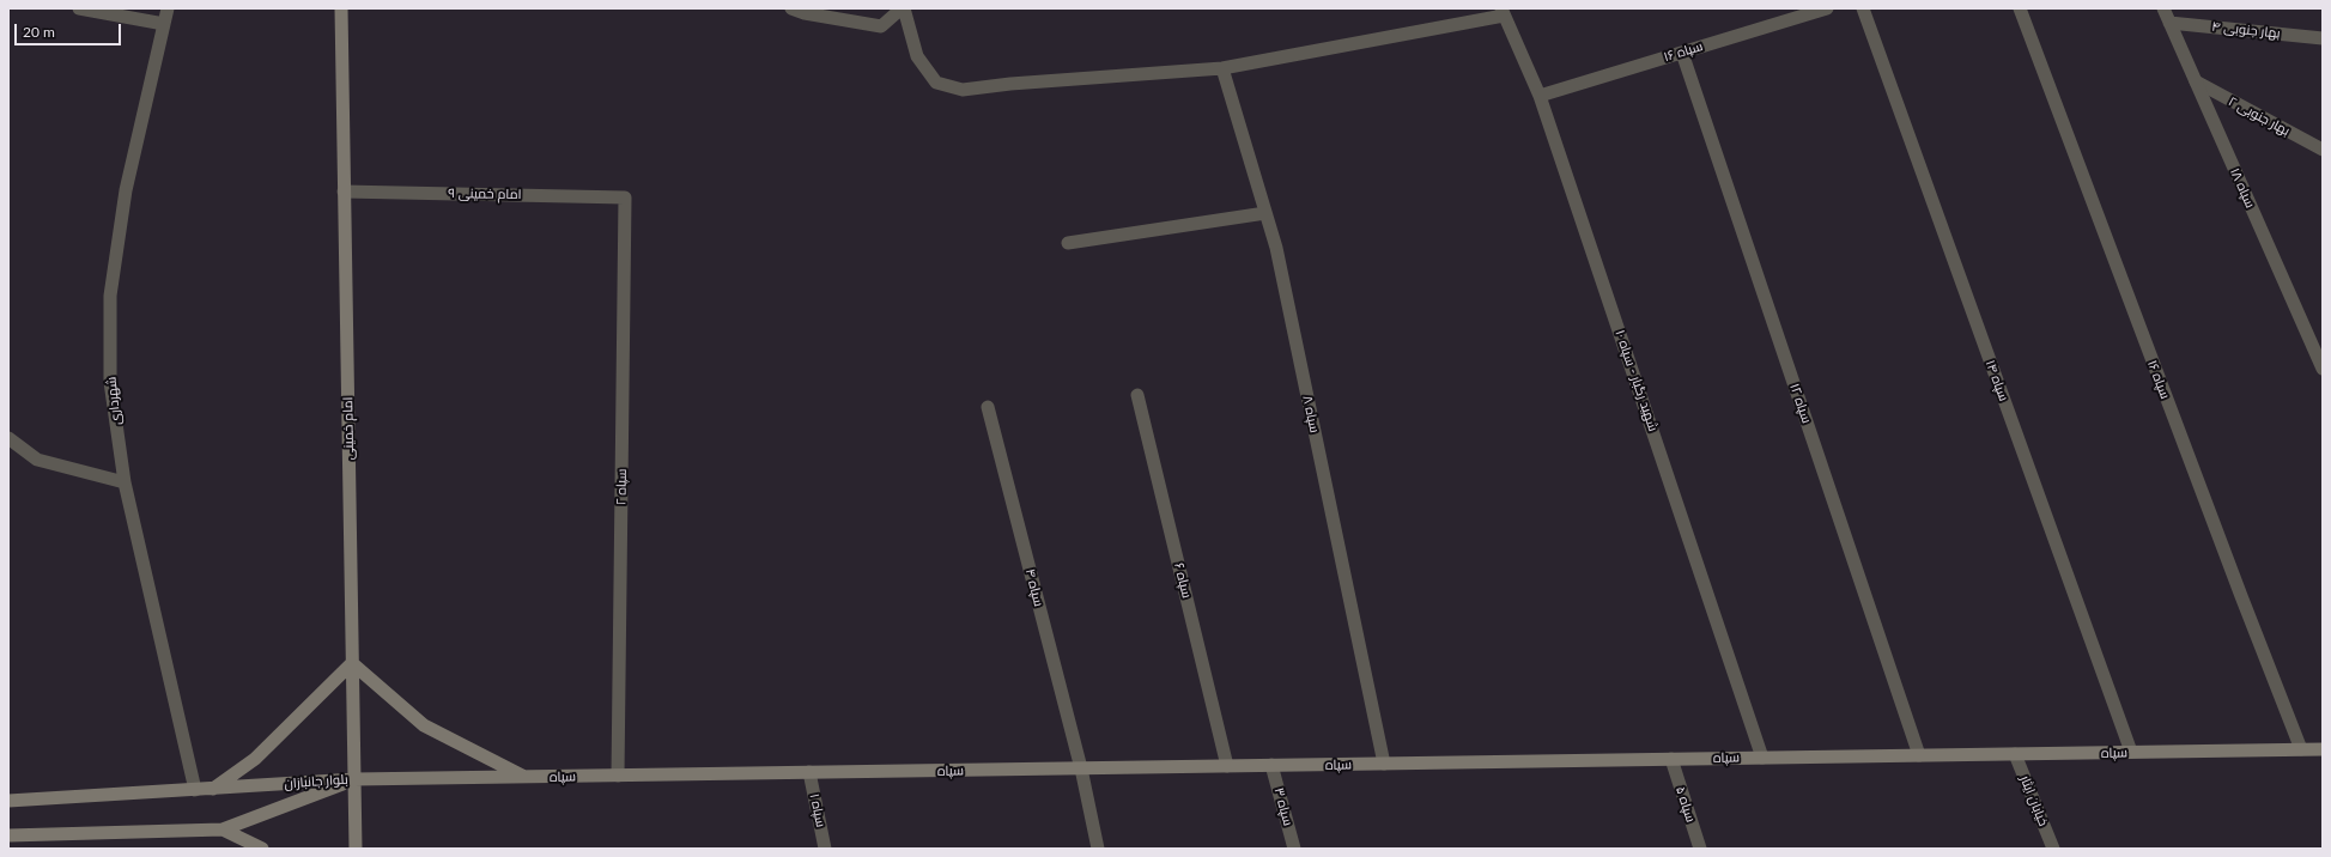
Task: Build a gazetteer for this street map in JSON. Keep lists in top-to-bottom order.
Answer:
{
  "streets": {
    "main road": ["امام خمینی", "سپاه", "بلوار جانبازان"],
    "street": [
      "بهار جنوبی ۴",
      "سپاه ۱۶",
      "بهار جنوبی ۲",
      "سپاه ۱۸",
      "امام خمینی ۹",
      "شهید رگبار - سپاه ۱۰",
      "سپاه ۱۴",
      "شهرداری",
      "سپاه ۱۲",
      "سپاه ۸",
      "سپاه ۲",
      "سپاه ۶",
      "سپاه ۴",
      "خیابان ایثار",
      "سپاه ۵",
      "سپاه ۳",
      "سپاه ۱"
    ]
  },
  "crossings": [
    ["بهار جنوبی ۴", "سپاه ۱۸"],
    ["سپاه ۱۶", "شهید رگبار - سپاه ۱۰"],
    ["سپاه ۱۶", "سپاه ۱۲"],
    ["سپاه ۱۶", "سپاه"],
    ["بهار جنوبی ۲", "سپاه ۱۸"],
    ["امام خمینی ۹", "امام خمینی"],
    ["امام خمینی ۹", "سپاه ۲"],
    ["شهید رگبار - سپاه ۱۰", "سپاه"],
    ["سپاه ۱۴", "سپاه"],
    ["شهرداری", "بلوار جانبازان"],
    ["سپاه ۱۲", "سپاه"],
    ["سپاه ۸", "سپاه"],
    ["امام خمینی", "سپاه"],
    ["امام خمینی", "بلوار جانبازان"],
    ["سپاه ۲", "سپاه"],
    ["سپاه ۶", "سپاه"],
    ["سپاه ۴", "سپاه"],
    ["سپاه", "بلوار جانبازان"],
    ["سپاه", "خیابان ایثار"],
    ["سپاه", "سپاه ۵"],
    ["سپاه", "سپاه ۳"],
    ["سپاه", "سپاه ۱"]
  ],
  "scale_bar": "20 m"
}
